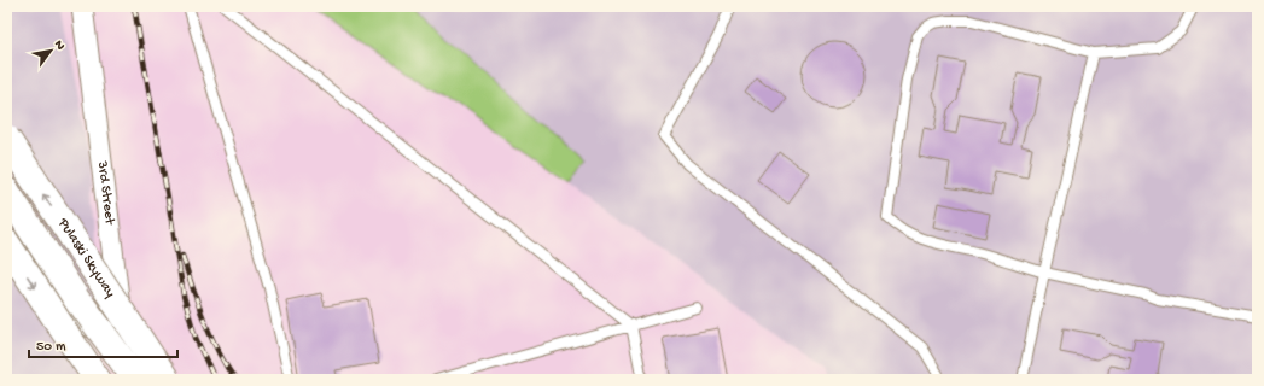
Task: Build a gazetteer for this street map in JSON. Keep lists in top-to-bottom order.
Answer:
{
  "streets": {
    "highway": ["Pulaski Skyway"],
    "street": ["3rd Street"]
  },
  "scale_bar": "50 m",
  "north": "top right"
}
